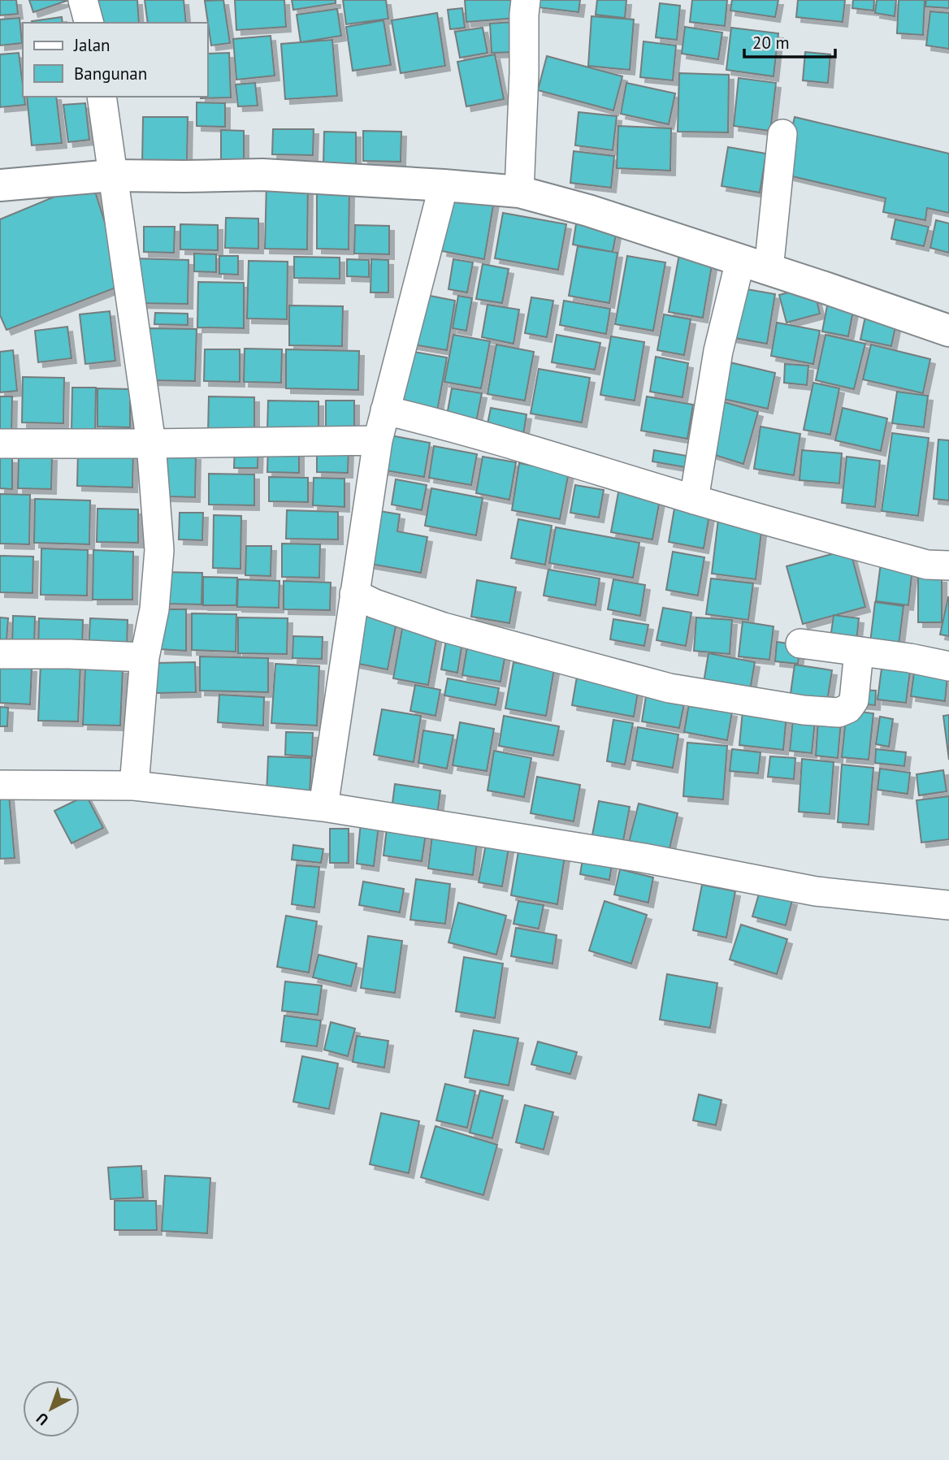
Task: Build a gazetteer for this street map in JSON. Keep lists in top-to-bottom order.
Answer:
{
  "legend": ["Jalan", "Bangunan"],
  "scale_bar": "20 m",
  "north": "bottom left"
}
